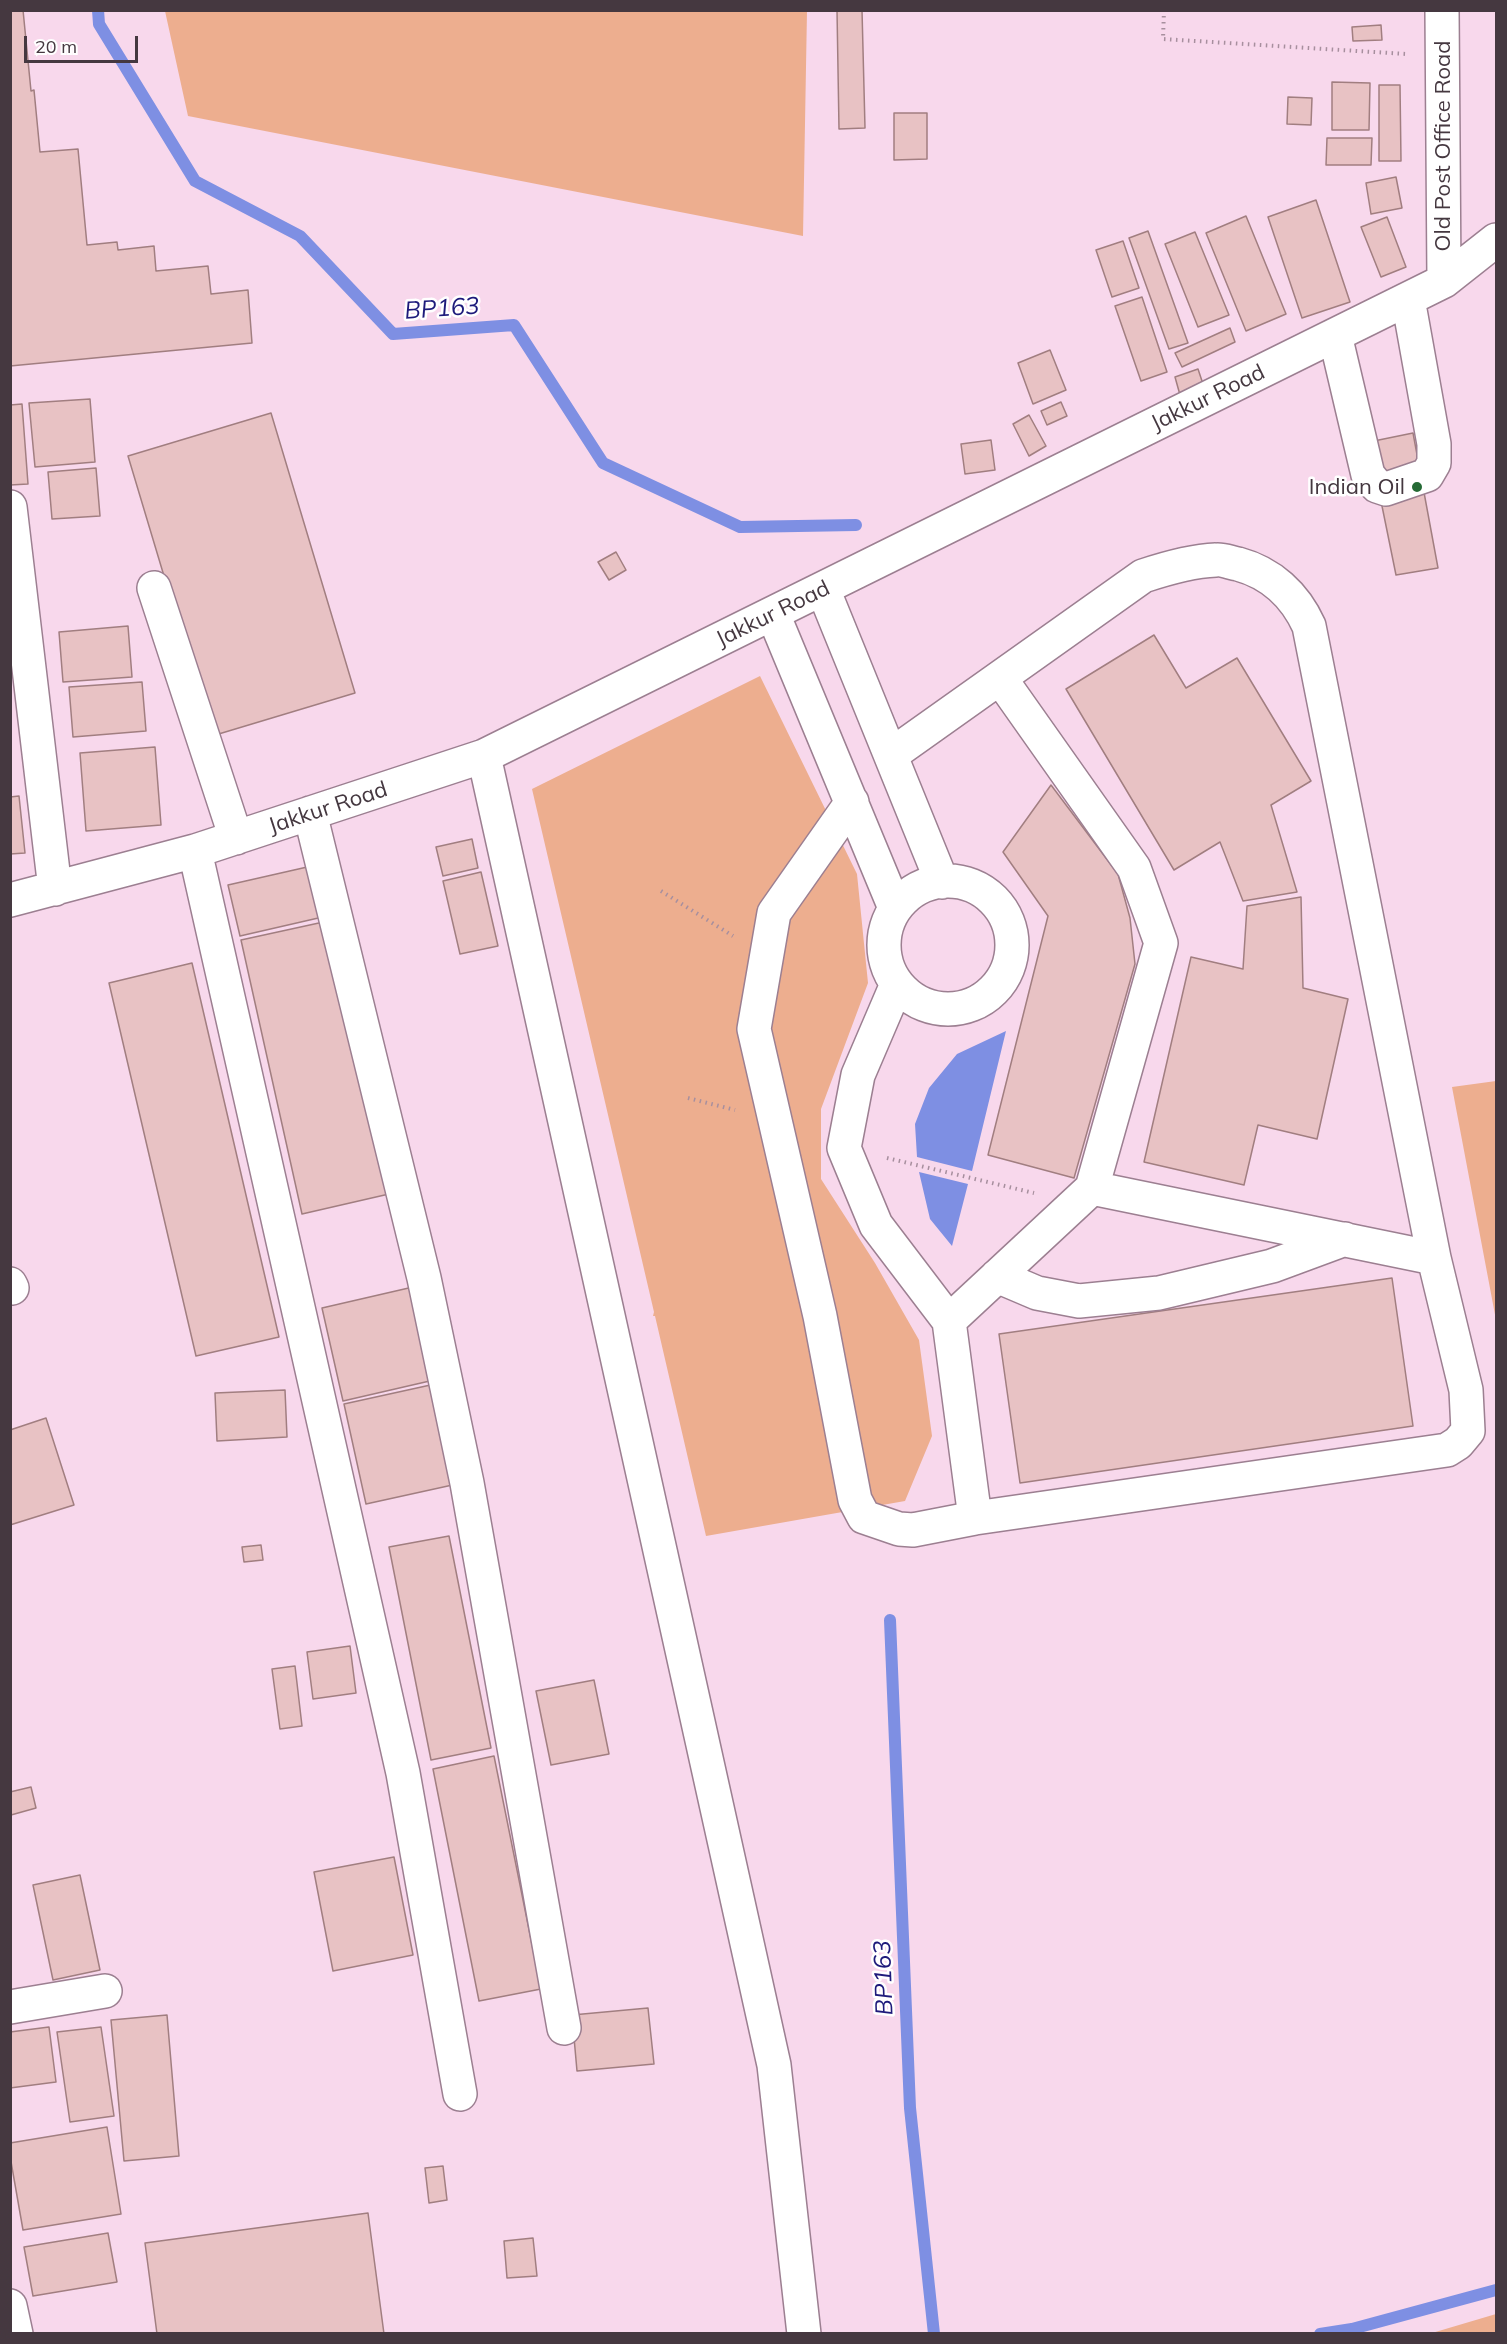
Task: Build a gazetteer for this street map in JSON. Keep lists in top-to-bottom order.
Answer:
{
  "streets": {
    "street": ["Old Post Office Road", "Jakkur Road"]
  },
  "crossings": [
    ["Old Post Office Road", "Jakkur Road"]
  ],
  "water": ["BP163"],
  "places": ["Indian Oil"],
  "scale_bar": "20 m"
}
